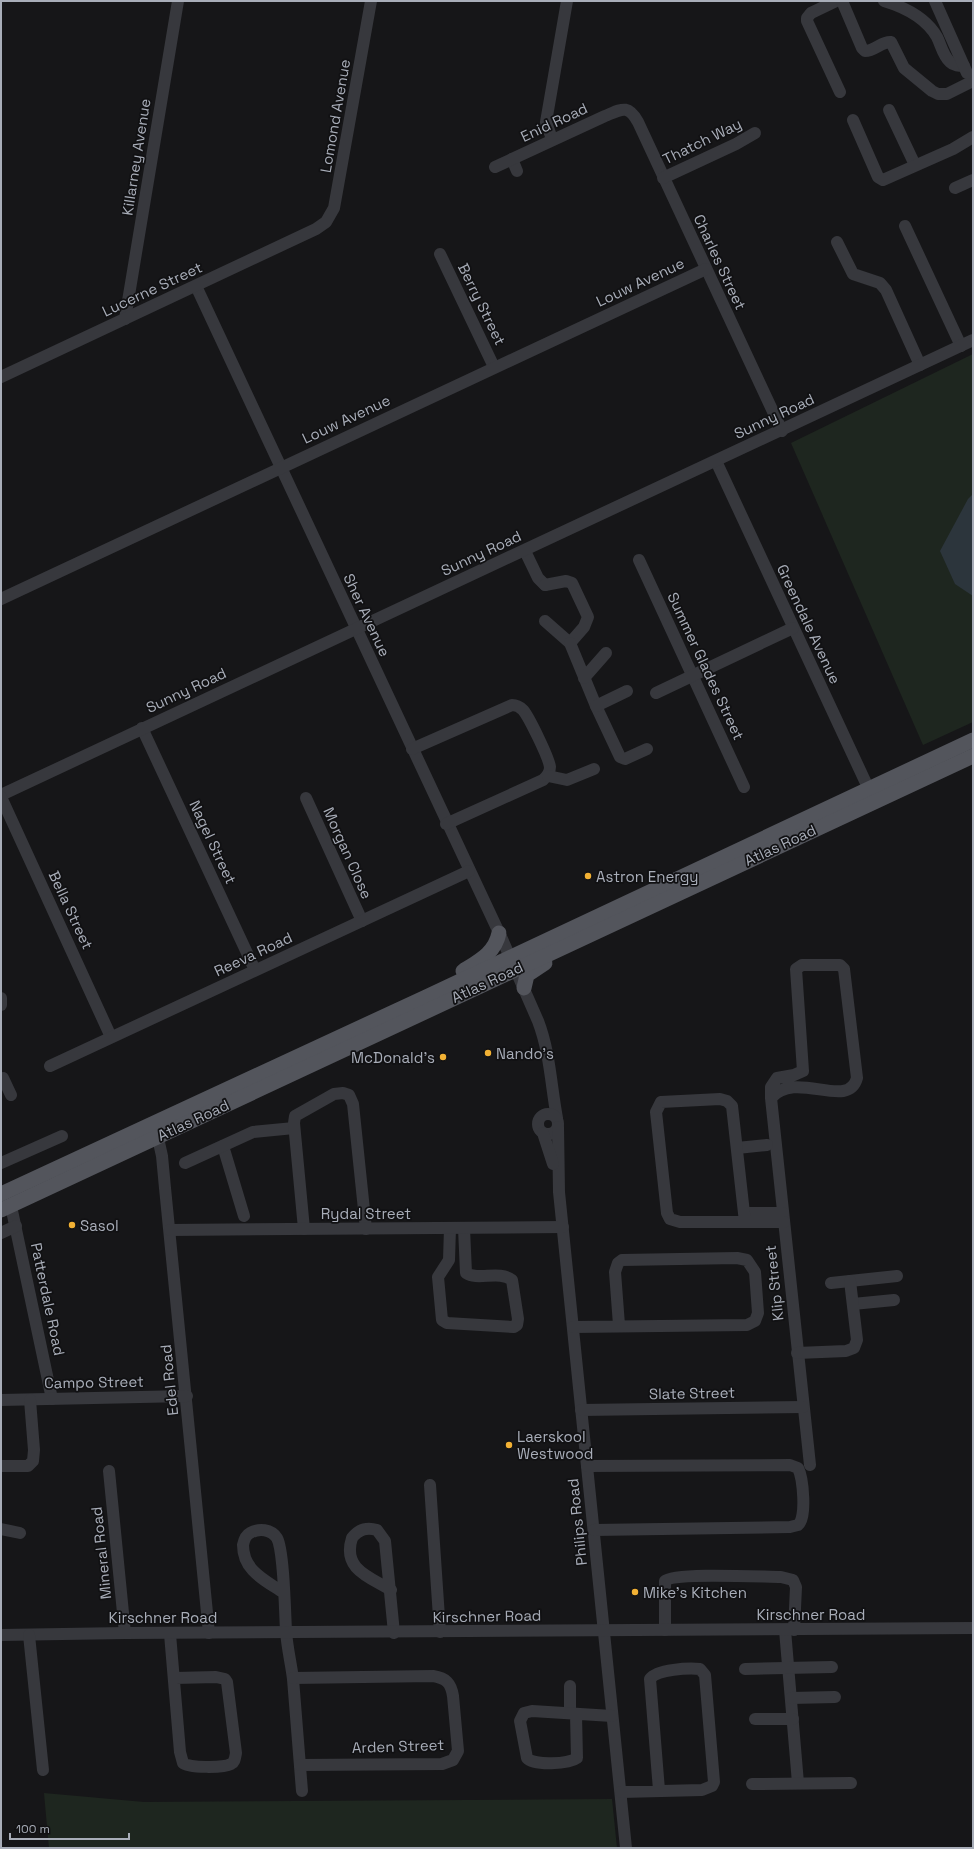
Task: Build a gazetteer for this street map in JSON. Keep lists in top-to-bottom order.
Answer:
{
  "streets": {
    "main road": ["Atlas Road"],
    "street": [
      "Lomond Avenue",
      "Enid Road",
      "Thatch Way",
      "Killarney Avenue",
      "Charles Street",
      "Louw Avenue",
      "Lucerne Street",
      "Berry Street",
      "Sunny Road",
      "Sher Avenue",
      "Greendale Avenue",
      "Summer Glades Street",
      "Nagel Street",
      "Morgan Close",
      "Bella Street",
      "Reeva Road",
      "Rydal Street",
      "Klip Street",
      "Patterdale Road",
      "Edel Road",
      "Campo Street",
      "Slate Street",
      "Philips Road",
      "Mineral Road",
      "Kirschner Road",
      "Arden Street"
    ]
  },
  "crossings": [
    ["Lomond Avenue", "Lucerne Street"],
    ["Enid Road", "Charles Street"],
    ["Thatch Way", "Charles Street"],
    ["Killarney Avenue", "Lucerne Street"],
    ["Charles Street", "Louw Avenue"],
    ["Charles Street", "Sunny Road"],
    ["Louw Avenue", "Berry Street"],
    ["Louw Avenue", "Sher Avenue"],
    ["Lucerne Street", "Sher Avenue"],
    ["Sunny Road", "Sher Avenue"],
    ["Sunny Road", "Greendale Avenue"],
    ["Sunny Road", "Nagel Street"],
    ["Sunny Road", "Bella Street"],
    ["Sher Avenue", "Atlas Road"],
    ["Sher Avenue", "Reeva Road"],
    ["Sher Avenue", "Philips Road"],
    ["Greendale Avenue", "Atlas Road"],
    ["Nagel Street", "Reeva Road"],
    ["Atlas Road", "Patterdale Road"],
    ["Atlas Road", "Edel Road"],
    ["Atlas Road", "Philips Road"],
    ["Morgan Close", "Reeva Road"],
    ["Bella Street", "Reeva Road"],
    ["Rydal Street", "Edel Road"],
    ["Rydal Street", "Philips Road"],
    ["Klip Street", "Slate Street"],
    ["Patterdale Road", "Campo Street"],
    ["Edel Road", "Campo Street"],
    ["Edel Road", "Kirschner Road"],
    ["Slate Street", "Philips Road"],
    ["Philips Road", "Kirschner Road"],
    ["Mineral Road", "Kirschner Road"]
  ],
  "places": [
    "Astron Energy",
    "Nando's",
    "McDonald's",
    "Sasol",
    "Laerskool Westwood",
    "Mike's Kitchen"
  ],
  "scale_bar": "100 m"
}
